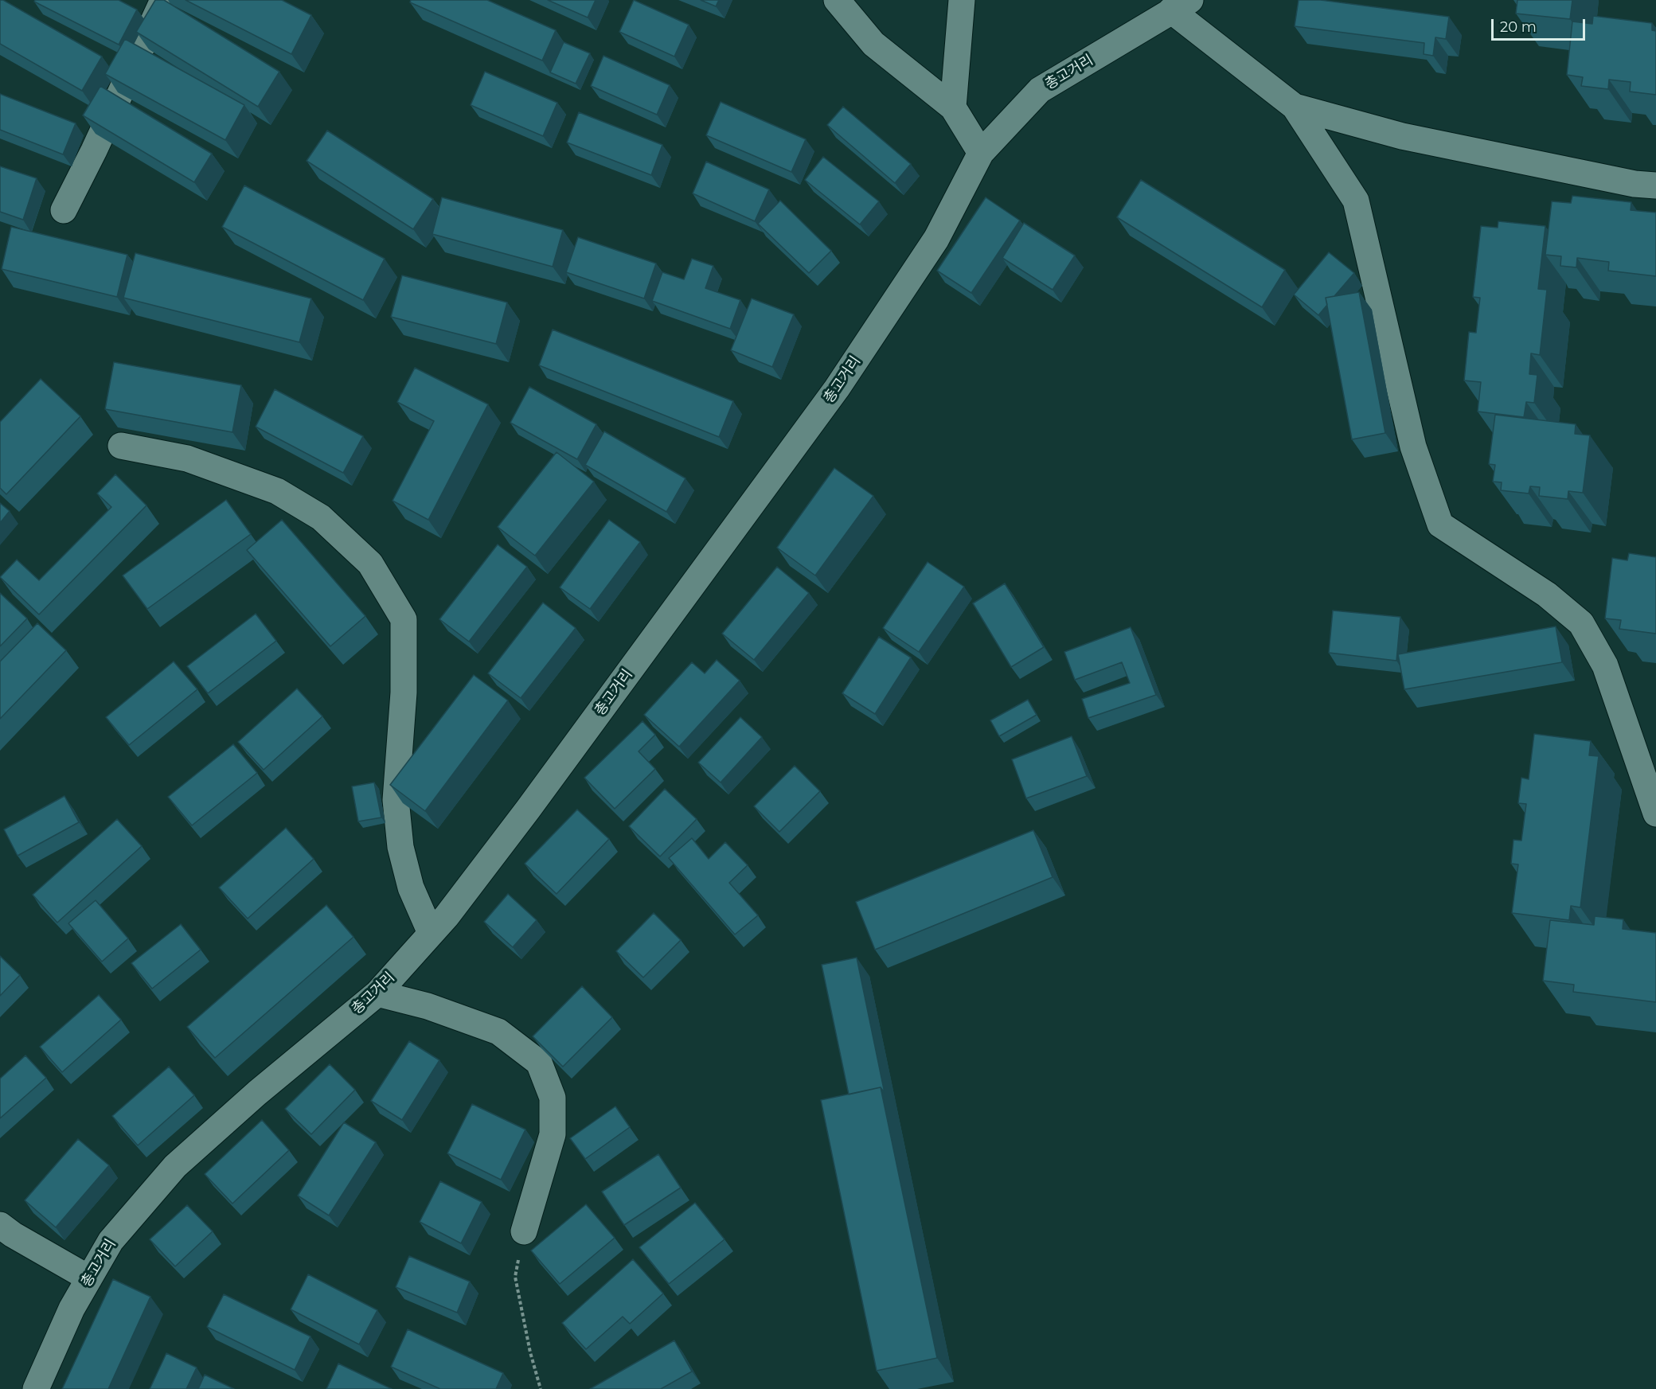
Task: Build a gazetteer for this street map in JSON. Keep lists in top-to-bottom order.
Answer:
{
  "streets": {
    "street": ["총고거리"]
  },
  "scale_bar": "20 m"
}
